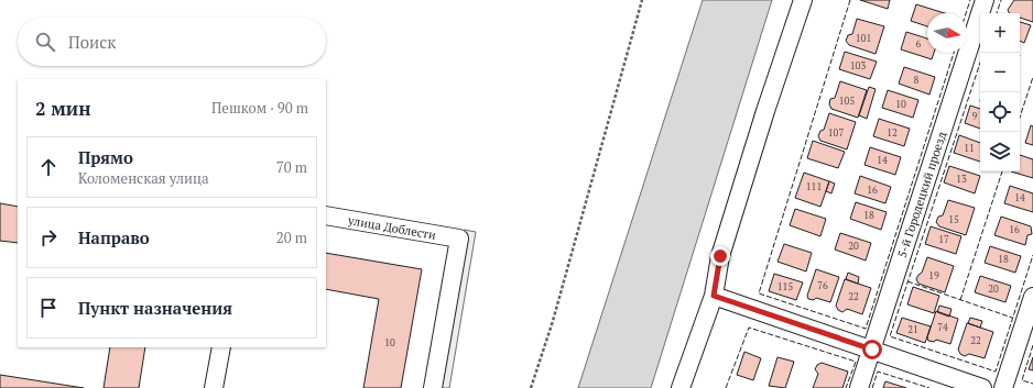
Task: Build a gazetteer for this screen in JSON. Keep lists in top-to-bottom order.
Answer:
{
  "streets": {
    "street": ["5-й Городецкий проезд", "улица Доблести"]
  },
  "house_numbers": [
    "101",
    "6",
    "103",
    "8",
    "105",
    "10",
    "9",
    "107",
    "12",
    "11",
    "14",
    "13",
    "111",
    "16",
    "14",
    "18",
    "15",
    "16",
    "17",
    "20",
    "18",
    "19",
    "76",
    "115",
    "20",
    "22",
    "74",
    "21",
    "22",
    "10"
  ],
  "north": "right",
  "page": {
    "map_buttons": ["+", "−"],
    "search": "Поиск",
    "heading": ["2 мин", "Пешком · 90 m"],
    "list": [
      ["Прямо", "Коломенская улица", "70 m"],
      ["Направо", "20 m"],
      "Пункт назначения"
    ]
  }
}
